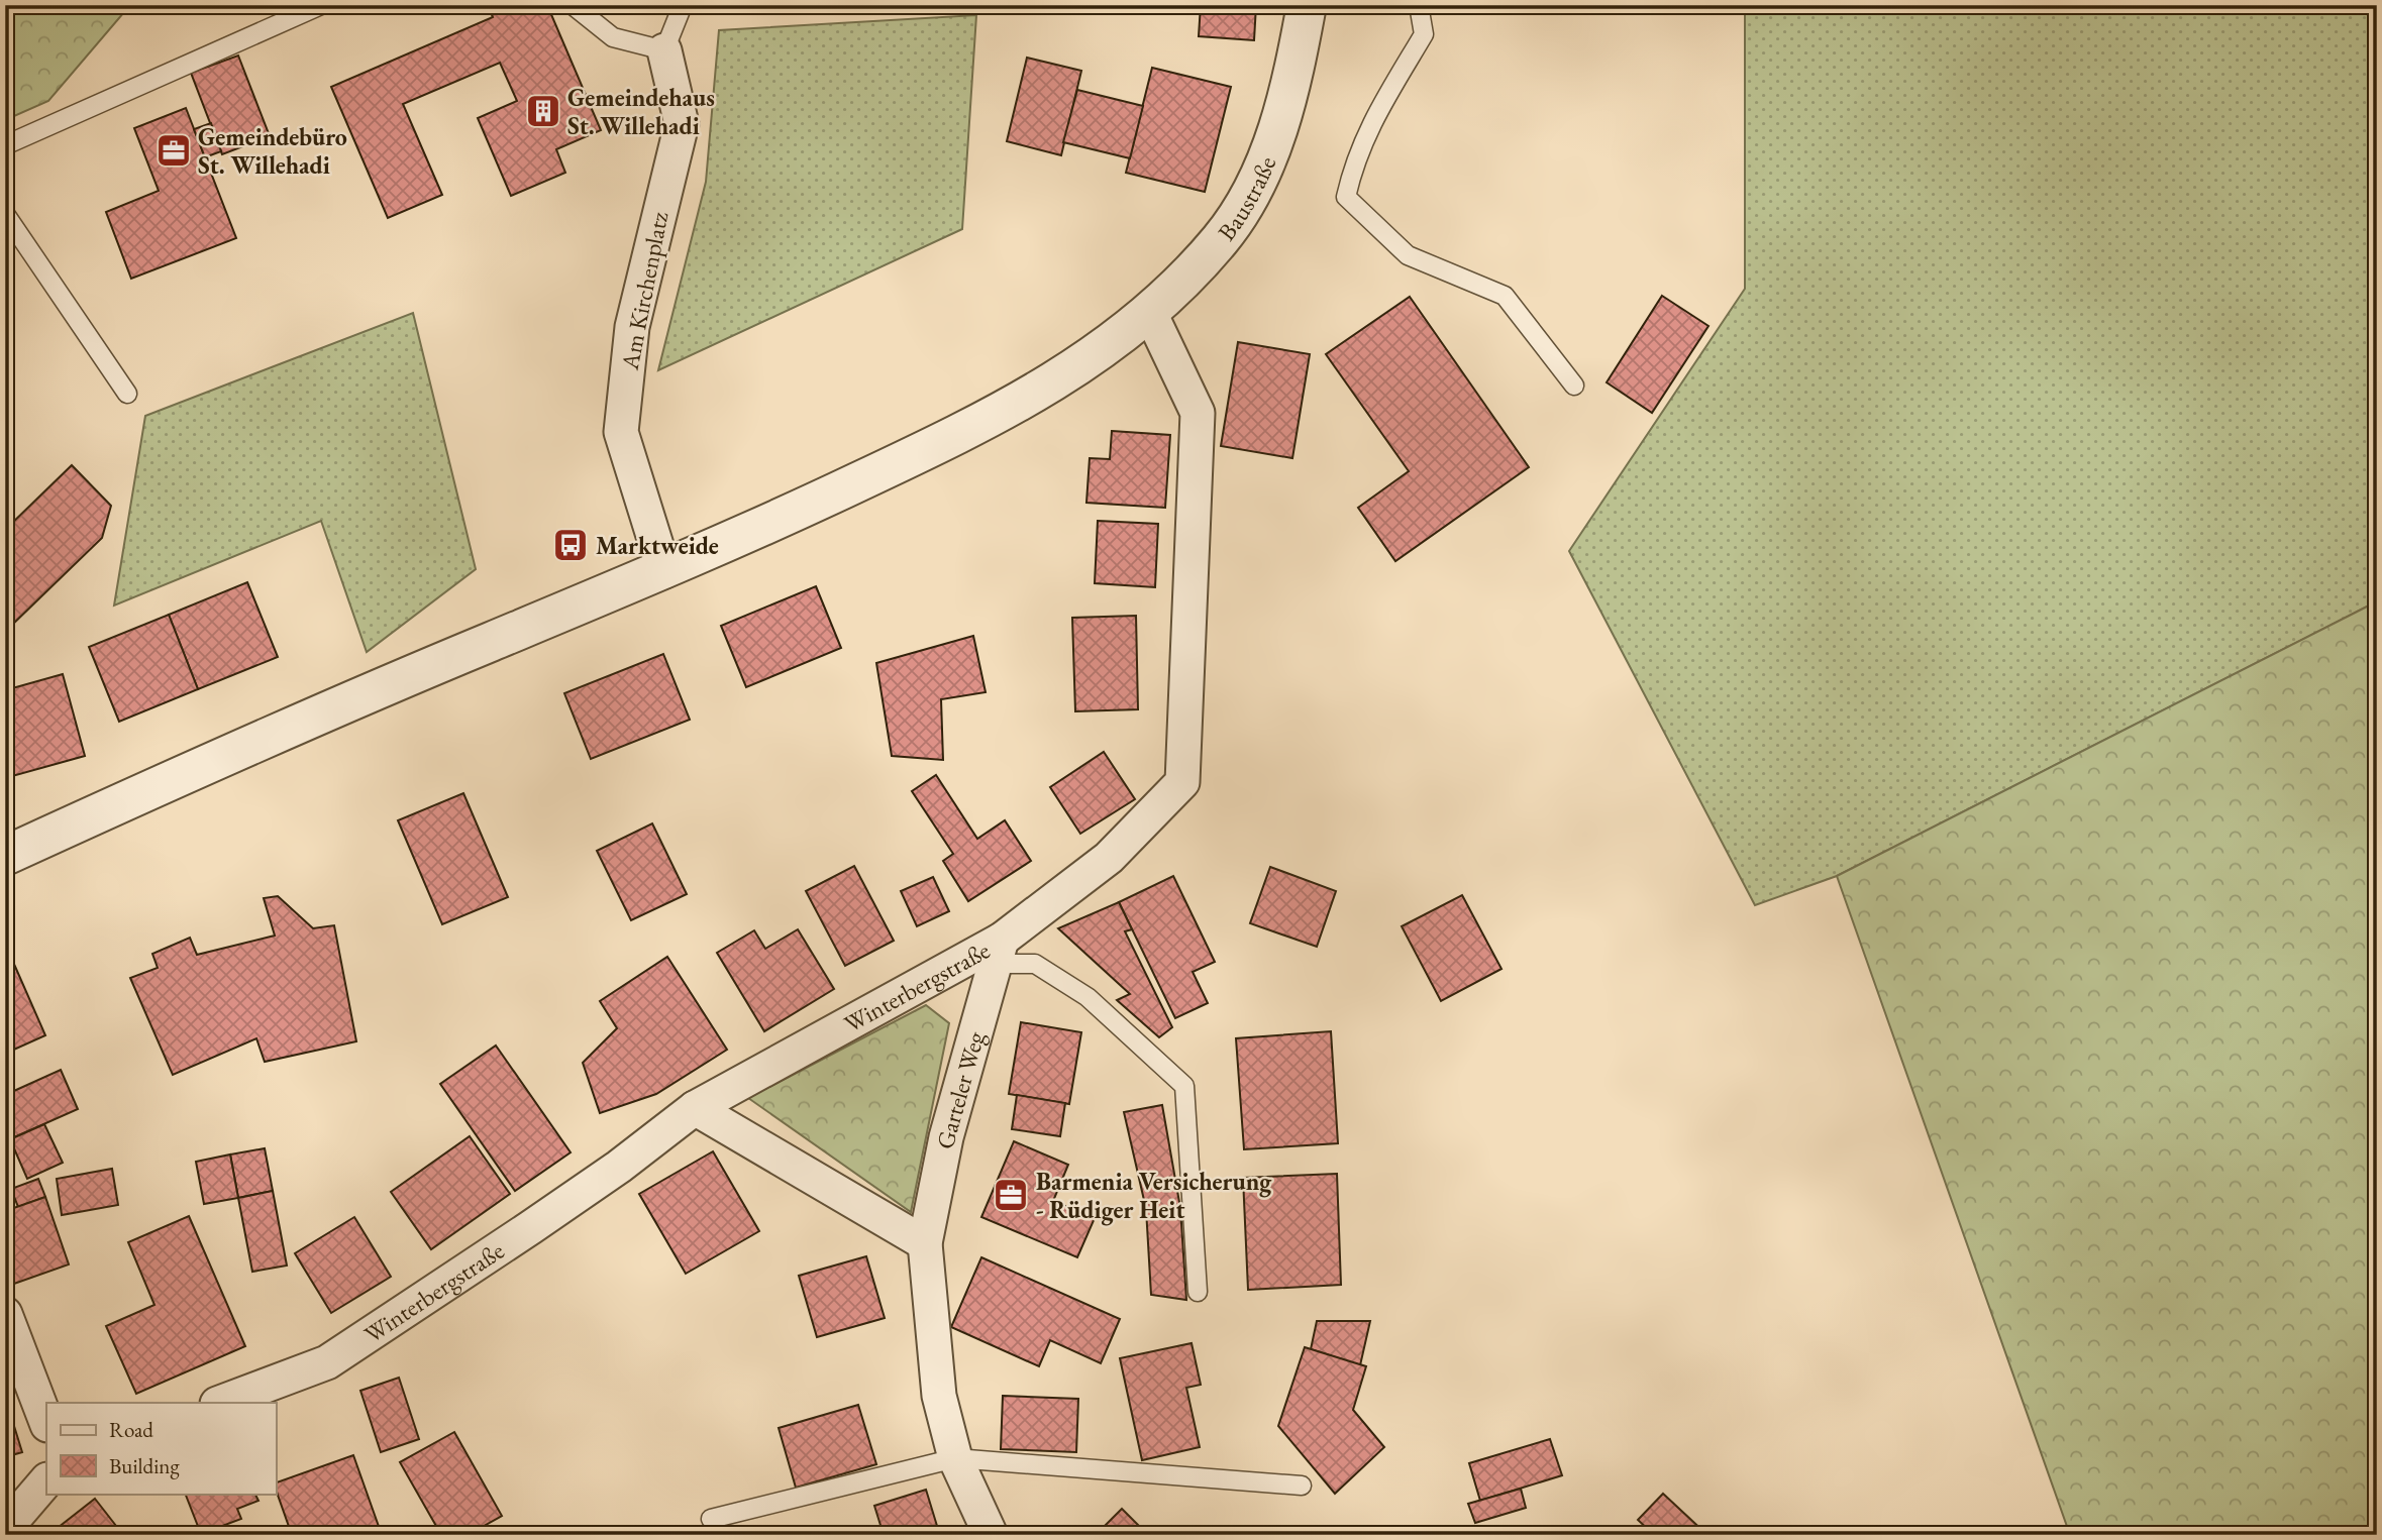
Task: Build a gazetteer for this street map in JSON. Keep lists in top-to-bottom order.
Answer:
{
  "streets": {
    "street": [
      "Baustraße",
      "Am Kirchenplatz",
      "Winterbergstraße",
      "Garteler Weg"
    ]
  },
  "crossings": [
    ["Baustraße", "Am Kirchenplatz"],
    ["Baustraße", "Winterbergstraße"],
    ["Winterbergstraße", "Garteler Weg"]
  ],
  "places": {
    "building": ["Gemeindehaus St. Willehadi"],
    "office": ["Gemeindebüro St. Willehadi", "Barmenia Versicherung - Rüdiger Heit"],
    "bus stop": ["Marktweide"]
  },
  "legend": ["Road", "Building"]
}
